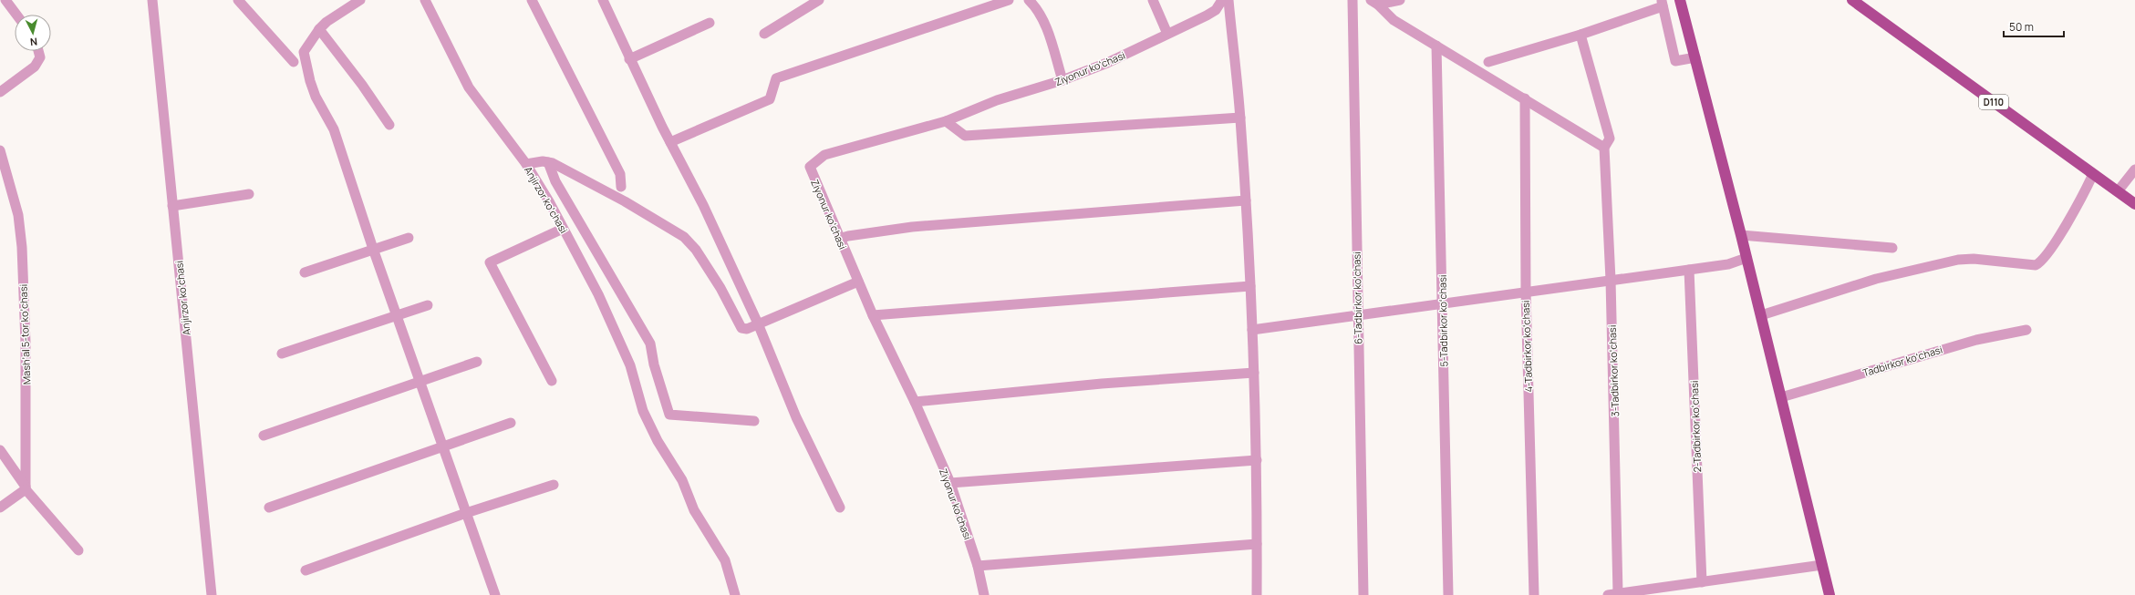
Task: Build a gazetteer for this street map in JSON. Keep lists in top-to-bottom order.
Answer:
{
  "streets": {
    "main road": ["D110"],
    "street": [
      "Ziyonur koʻchasi",
      "Anjirzor koʻchasi",
      "6-Tadbirkor koʻchasi",
      "5-Tadbirkor koʻchasi",
      "Mashʼal 5-tor koʼchasi",
      "4-Tadbirkor koʻchasi",
      "Tadbirkor koʻchasi",
      "3-Tadbirkor koʻchasi",
      "2-Tadbirkor koʻchasi"
    ]
  },
  "scale_bar": "50 m",
  "north": "bottom"
}
